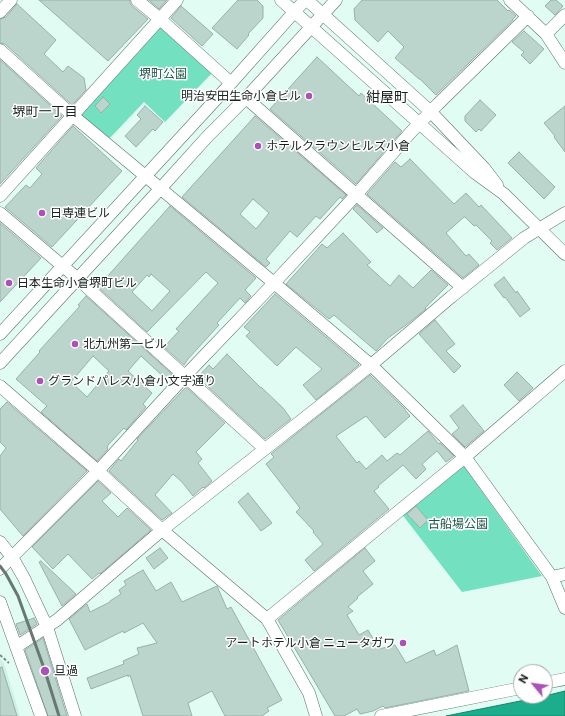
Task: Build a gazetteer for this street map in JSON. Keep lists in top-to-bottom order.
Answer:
{
  "districts": ["紺屋町", "堺町一丁目"],
  "parks": ["堺町公園", "古船場公園"],
  "places": [
    "明治安田生命小倉ビル",
    "ホテルクラウンヒルズ小倉",
    "日専連ビル",
    "日本生命小倉堺町ビル",
    "北九州第一ビル",
    "グランドパレス小倉小文字通り",
    "アートホテル小倉 ニュータガワ",
    "旦過"
  ],
  "north": "top left"
}
